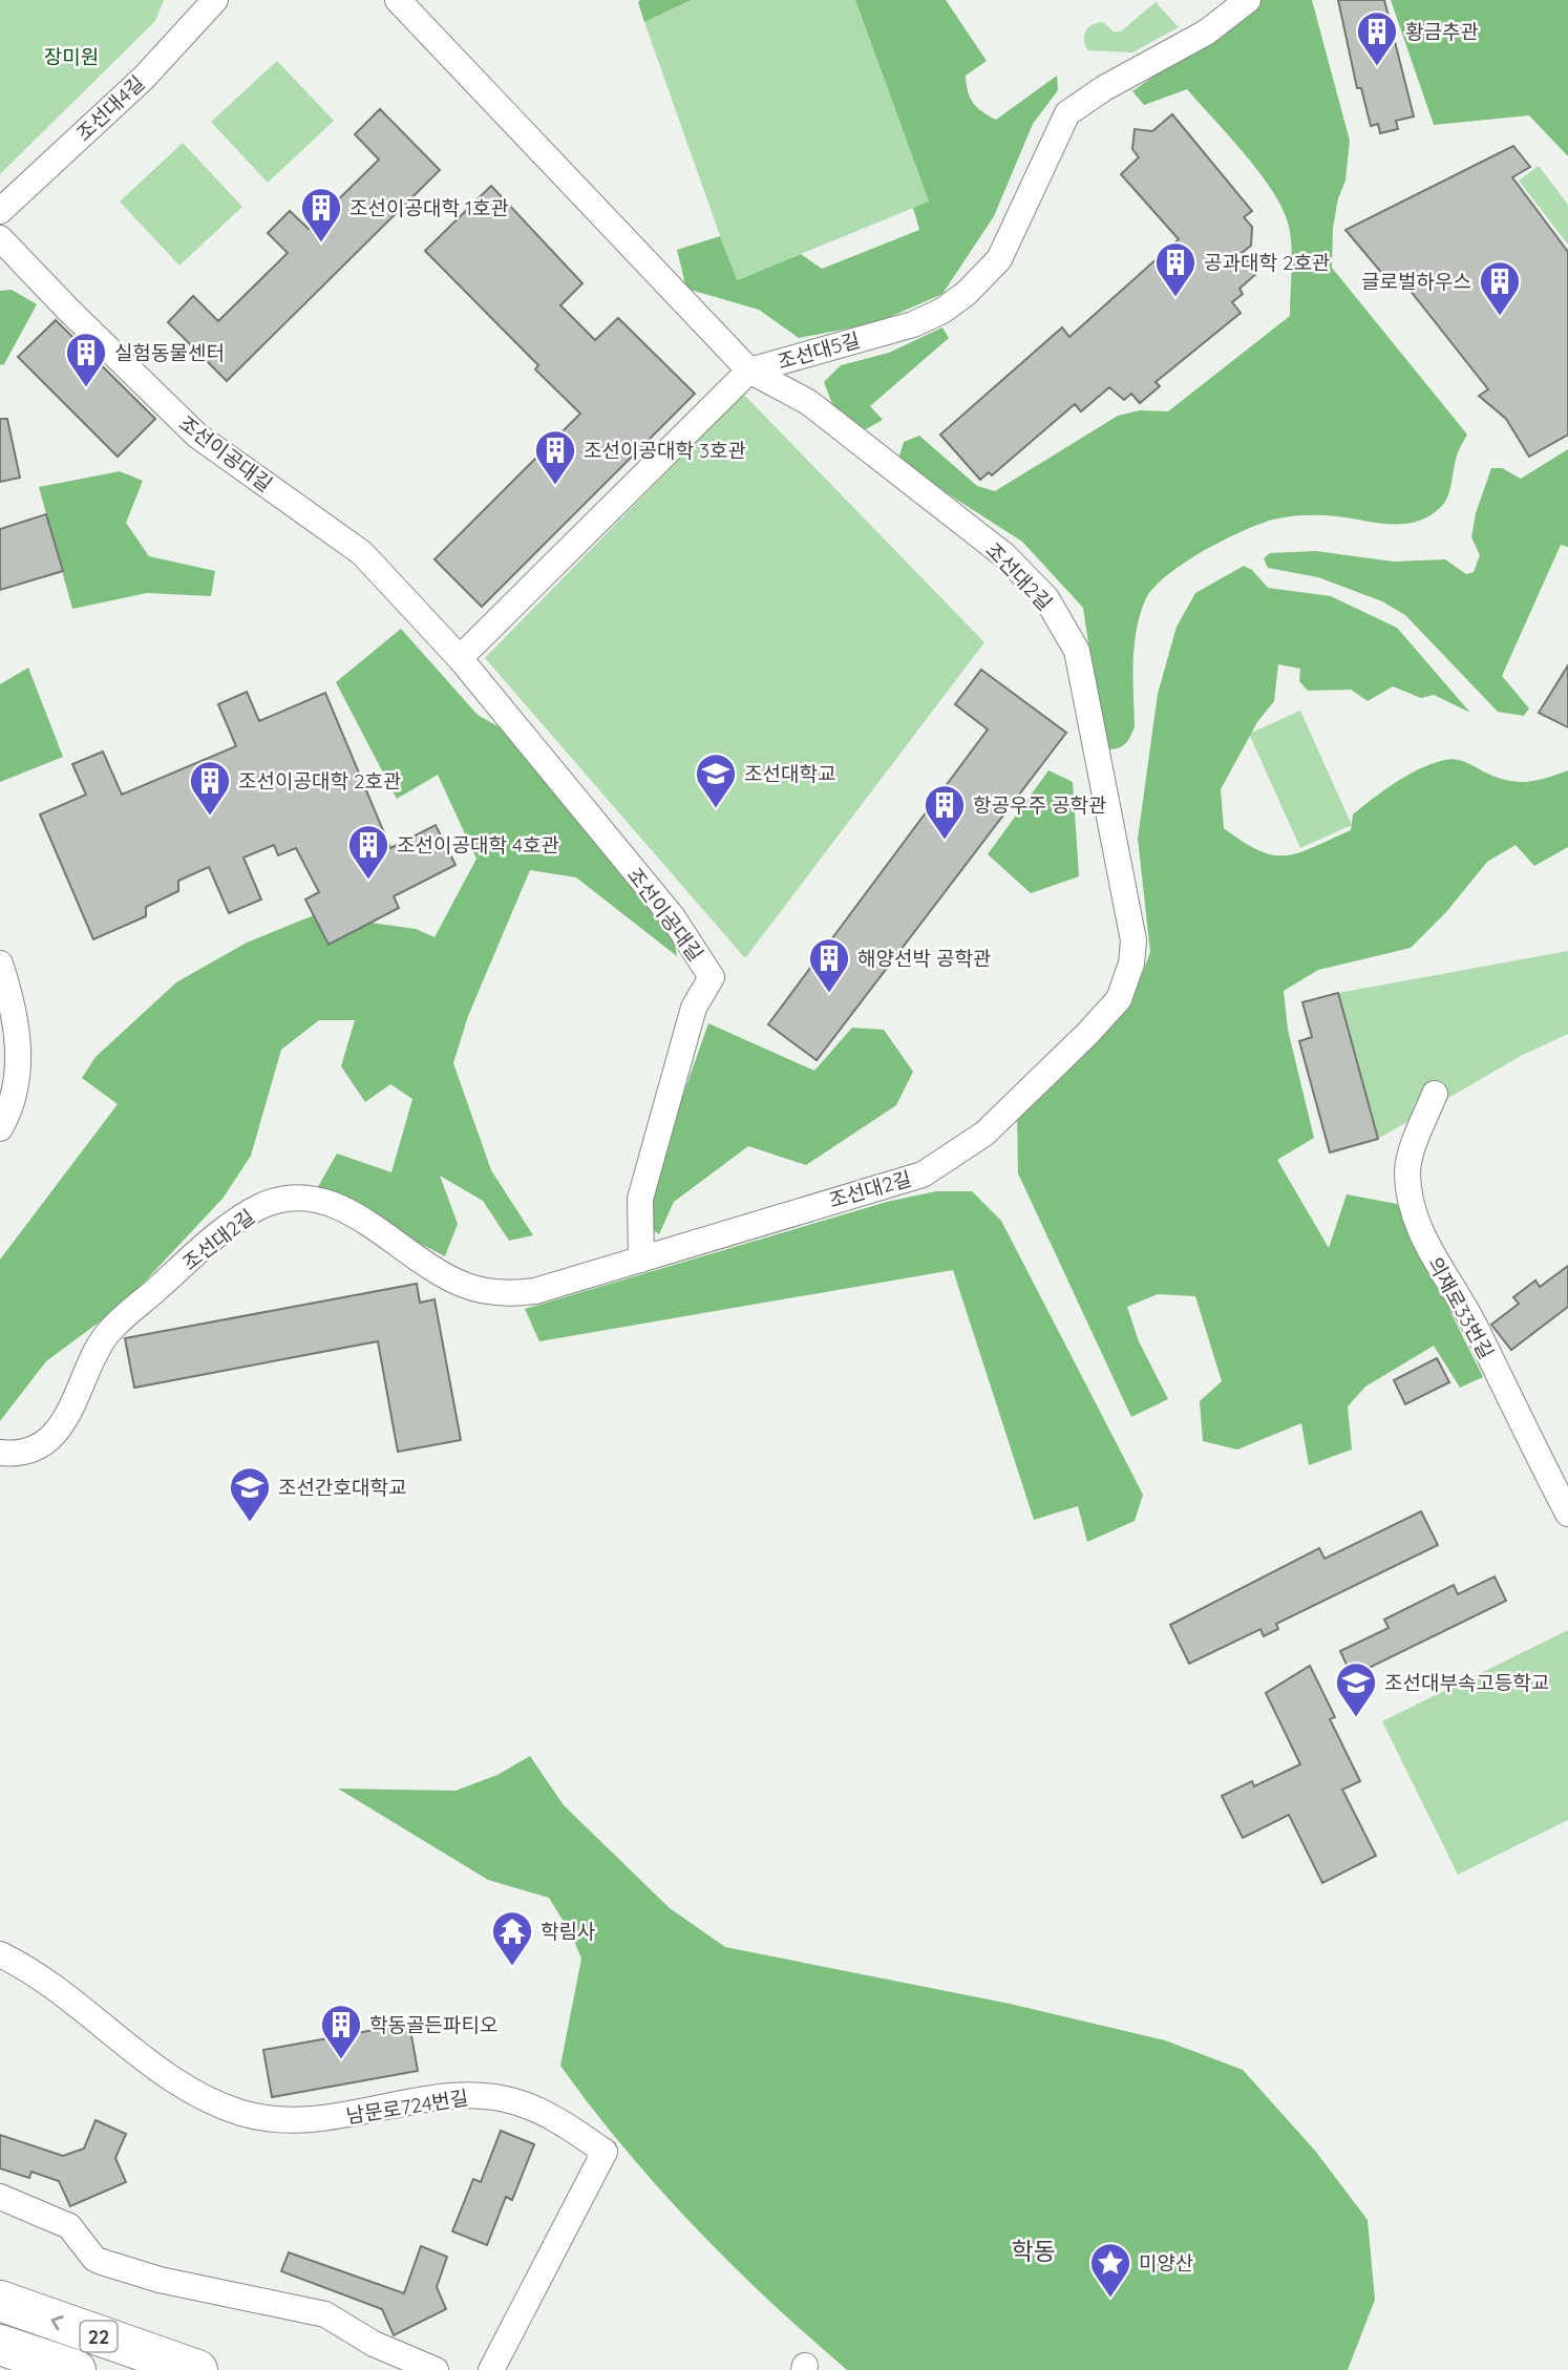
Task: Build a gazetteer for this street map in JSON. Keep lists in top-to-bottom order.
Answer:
{
  "streets": {
    "main road": ["22"],
    "street": [
      "조선대4길",
      "조선대5길",
      "조선이공대길",
      "조선대2길",
      "의재로33번길",
      "남문로724번길"
    ]
  },
  "crossings": [
    ["조선대5길", "조선대2길"],
    ["조선이공대길", "조선대2길"]
  ],
  "districts": ["학동"],
  "parks": ["장미원"],
  "places": {
    "building": [
      "황금추관",
      "조선이공대학 1호관",
      "공과대학 2호관",
      "글로벌하우스",
      "실험동물센터",
      "조선이공대학 3호관",
      "조선이공대학 2호관",
      "항공우주 공학관",
      "조선이공대학 4호관",
      "해양선박 공학관",
      "학동골든파티오"
    ],
    "school or university": ["조선대학교", "조선간호대학교", "조선대부속고등학교"],
    "temple": ["학림사"],
    "place": ["미양산"]
  }
}
